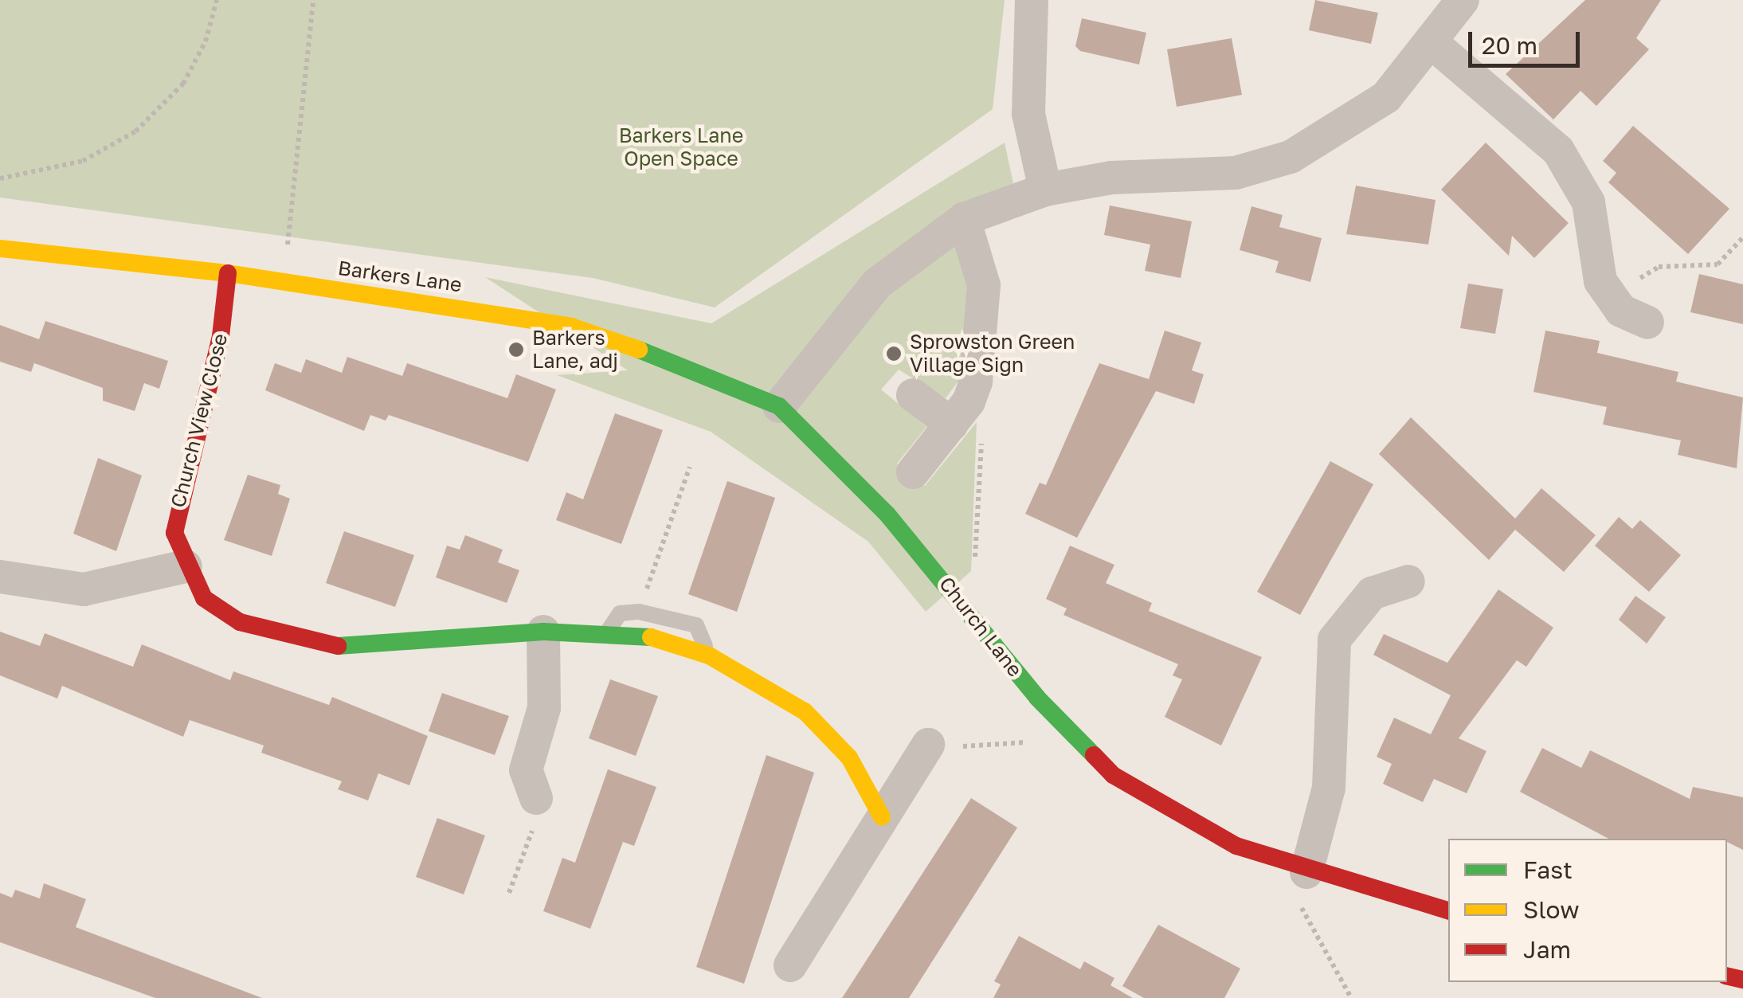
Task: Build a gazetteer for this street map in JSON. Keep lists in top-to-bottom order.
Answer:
{
  "streets": {
    "street": ["Barkers Lane", "Church View Close", "Church Lane"]
  },
  "crossings": [
    ["Barkers Lane", "Church View Close"],
    ["Barkers Lane", "Church Lane"]
  ],
  "parks": ["Barkers Lane Open Space"],
  "places": ["Barkers Lane, adj", "Sprowston Green Village Sign"],
  "legend": ["Fast", "Slow", "Jam"],
  "scale_bar": "20 m"
}
